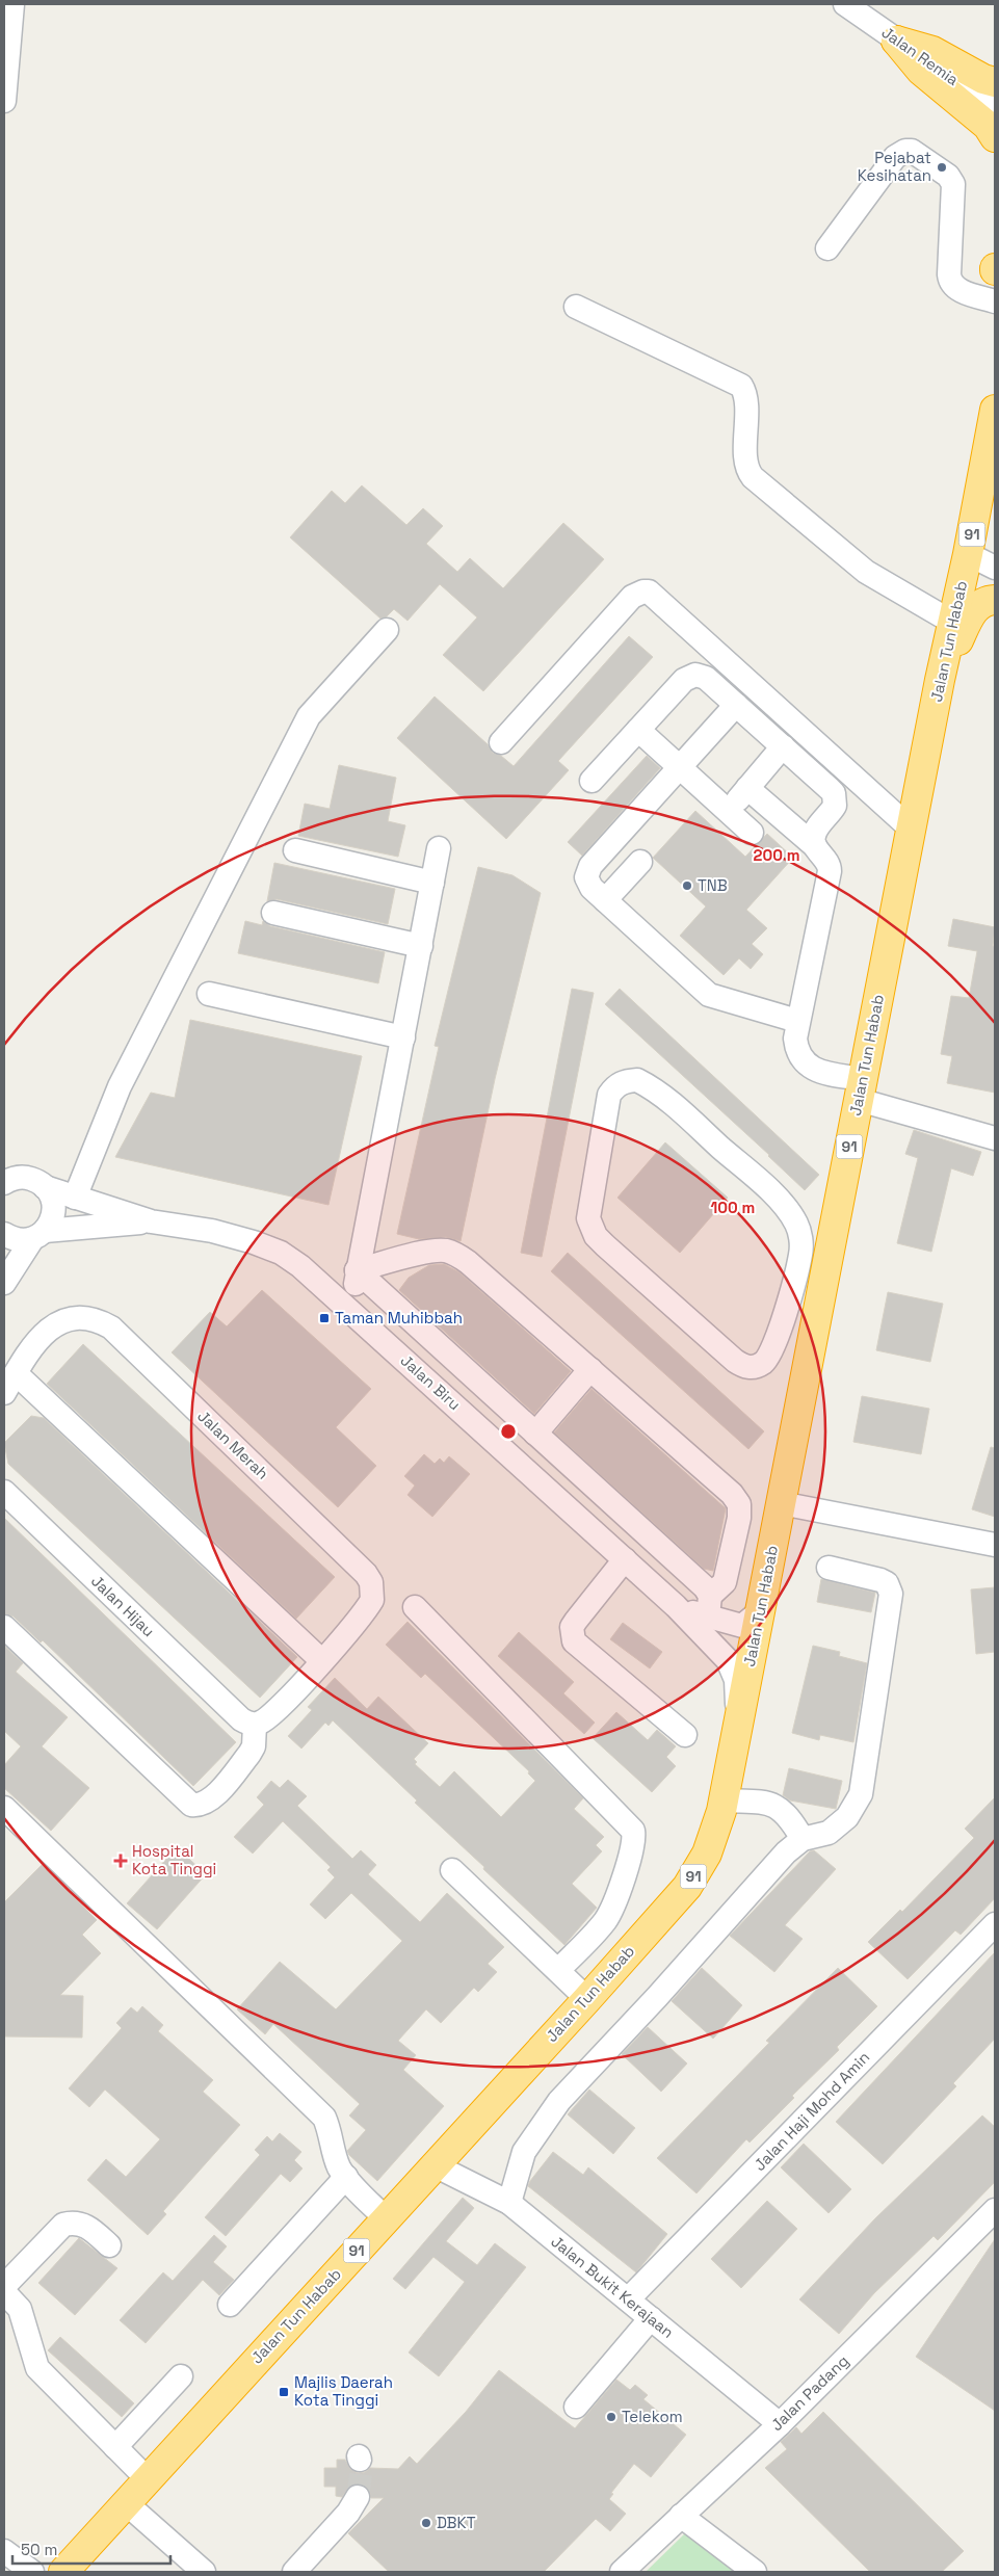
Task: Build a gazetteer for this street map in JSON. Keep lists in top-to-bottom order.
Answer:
{
  "streets": {
    "highway": ["91", "Jalan Tun Habab"],
    "street": [
      "Jalan Remia",
      "Jalan Biru",
      "Jalan Merah",
      "Jalan Hijau",
      "Jalan Haji Mohd Amin",
      "Jalan Bukit Kerajaan",
      "Jalan Padang"
    ]
  },
  "crossings": [
    ["Jalan Tun Habab", "Jalan Biru"],
    ["Jalan Tun Habab", "Jalan Bukit Kerajaan"],
    ["Jalan Haji Mohd Amin", "Jalan Bukit Kerajaan"],
    ["Jalan Bukit Kerajaan", "Jalan Padang"]
  ],
  "places": {
    "other": [
      "Pejabat Kesihatan",
      "TNB",
      "Telekom",
      "DBKT"
    ],
    "transit": ["Taman Muhibbah", "Majlis Daerah Kota Tinggi"],
    "health": ["Hospital Kota Tinggi"]
  },
  "scale_bar": "50 m",
  "rings": ["200 m", "100 m"]
}
